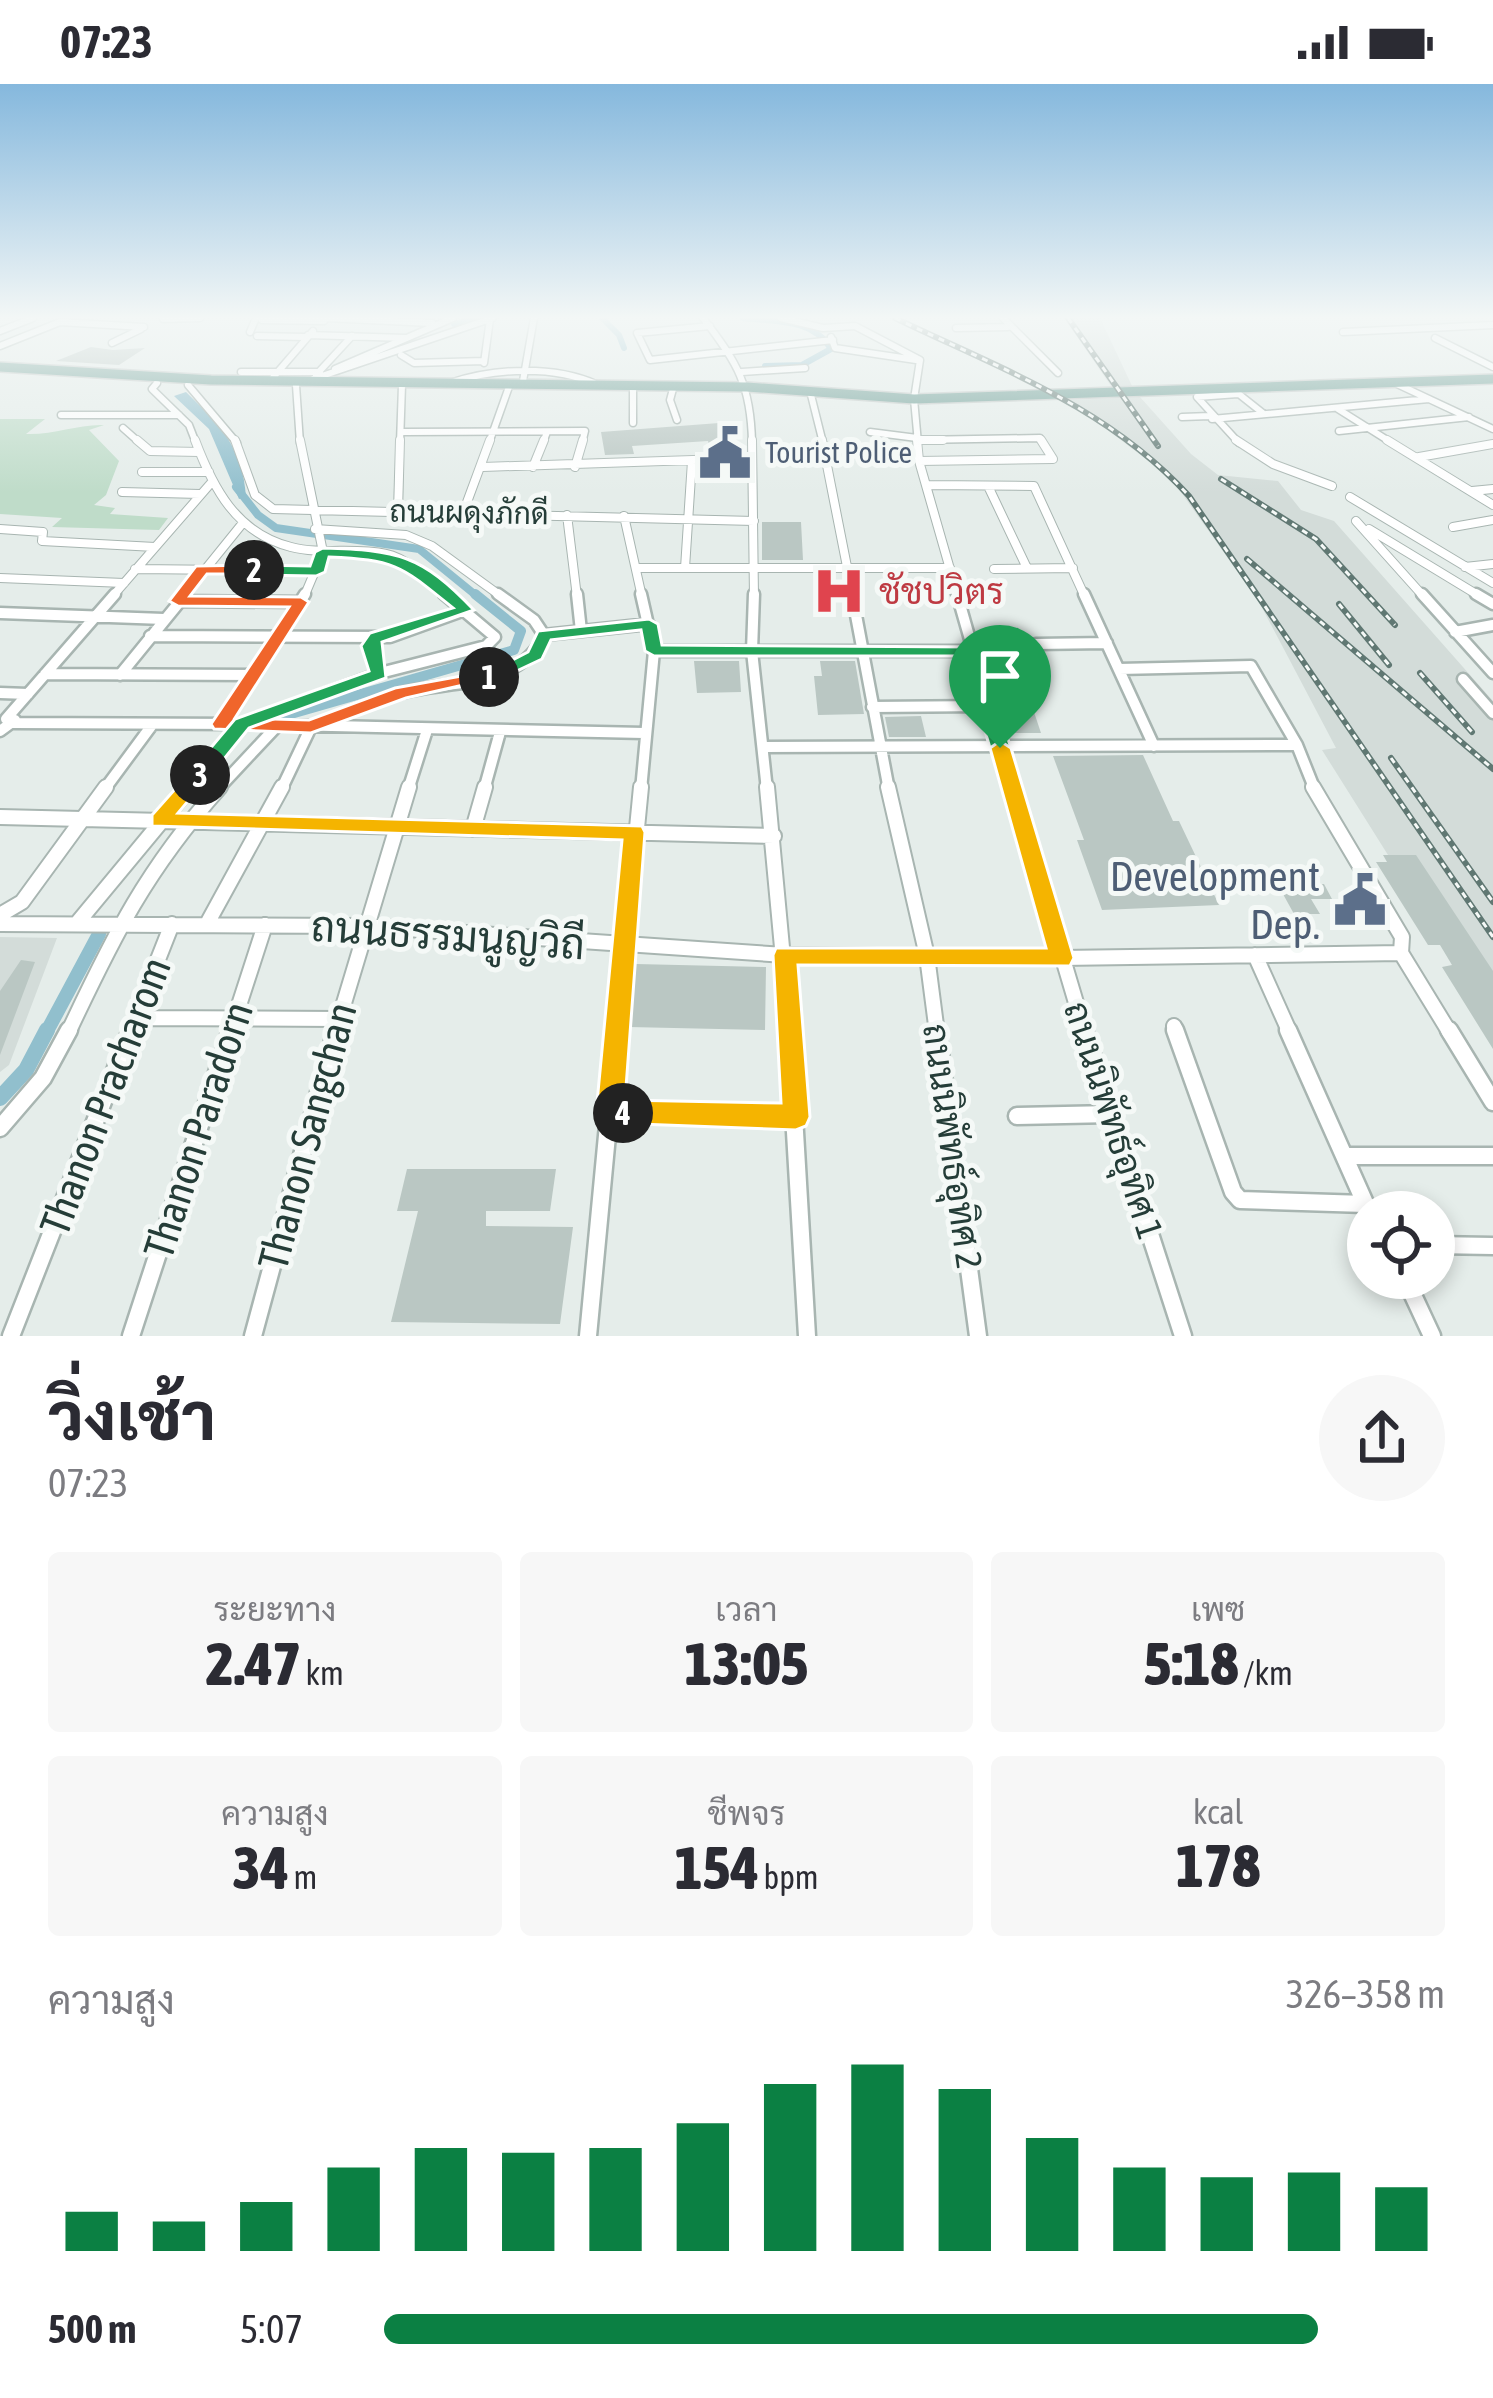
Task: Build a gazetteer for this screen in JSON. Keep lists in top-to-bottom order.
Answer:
{
  "streets": {
    "street": [
      "ถนนผดุงภักดี",
      "ถนนธรรมนูญวิถี",
      "Thanon Pracharom",
      "ถนนนิพัทธ์อุทิศ 1",
      "Thanon Paradorn",
      "Thanon Sangchan",
      "ถนนนิพัทธ์อุทิศ 2"
    ]
  },
  "crossings": [
    ["ถนนธรรมนูญวิถี", "Thanon Pracharom"],
    ["ถนนธรรมนูญวิถี", "ถนนนิพัทธ์อุทิศ 1"],
    ["ถนนธรรมนูญวิถี", "Thanon Paradorn"],
    ["ถนนธรรมนูญวิถี", "Thanon Sangchan"],
    ["ถนนธรรมนูญวิถี", "ถนนนิพัทธ์อุทิศ 2"]
  ],
  "places": {
    "public building": ["Tourist Police", "Development Dep."],
    "hospital": ["ชัชปวิตร"]
  },
  "page": {
    "status": "07:23",
    "pins": [
      "2",
      "1",
      "3",
      "4"
    ],
    "heading": ["วิ่งเช้า", "07:23"],
    "stats": [
      ["ระยะทาง", "2.47 km"],
      ["เวลา", "13:05"],
      ["เพซ", "5:18 /km"],
      ["ความสูง", "34 m"],
      ["ชีพจร", "154 bpm"],
      ["kcal", "178"]
    ],
    "chart": ["ความสูง", "326–358 m"],
    "list": [
      {
        "name": "500 m",
        "note": "5:07"
      }
    ]
  }
}
